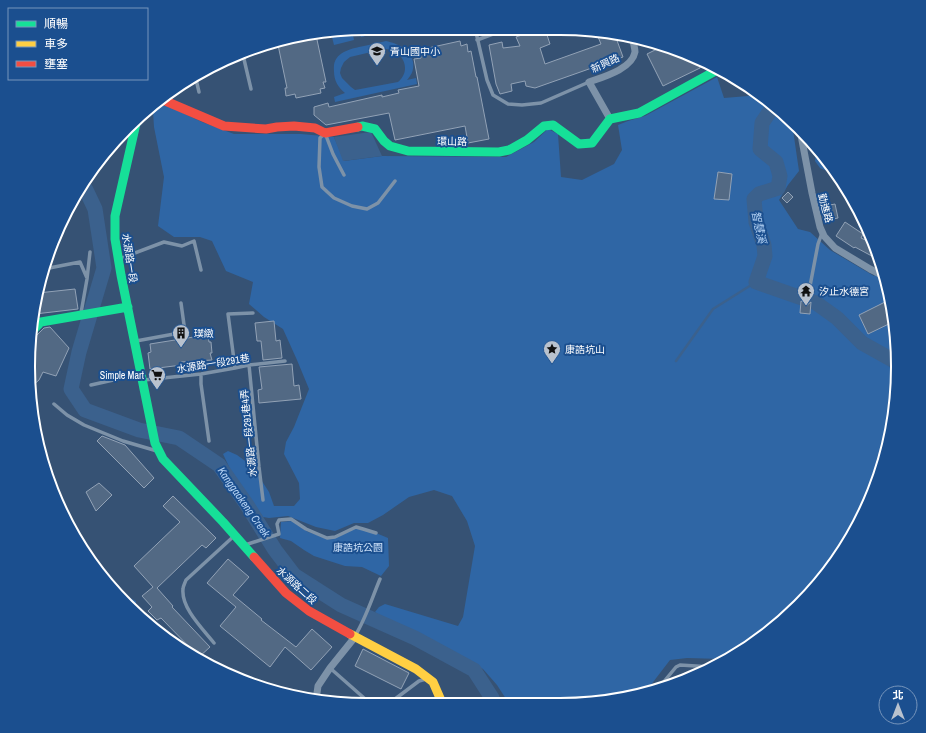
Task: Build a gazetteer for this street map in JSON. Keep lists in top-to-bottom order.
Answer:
{
  "streets": {
    "street": [
      "新興路",
      "環山路",
      "勤進路",
      "水源路一段",
      "水源路二段"
    ],
    "lane": ["水源路一段291巷", "水源路一段291巷4弄"]
  },
  "crossings": [
    ["水源路一段291巷", "水源路一段291巷4弄"]
  ],
  "water": ["智慧溪", "Kanggaokeng Creek"],
  "parks": ["康誥坑公園"],
  "places": {
    "school or university": ["青山國中小"],
    "temple": ["汐止水德宮"],
    "building": ["璞緻"],
    "place": ["康誥坑山"],
    "supermarket": ["Simple Mart"]
  },
  "legend": ["順暢", "車多", "壅塞"],
  "north": "top"
}
